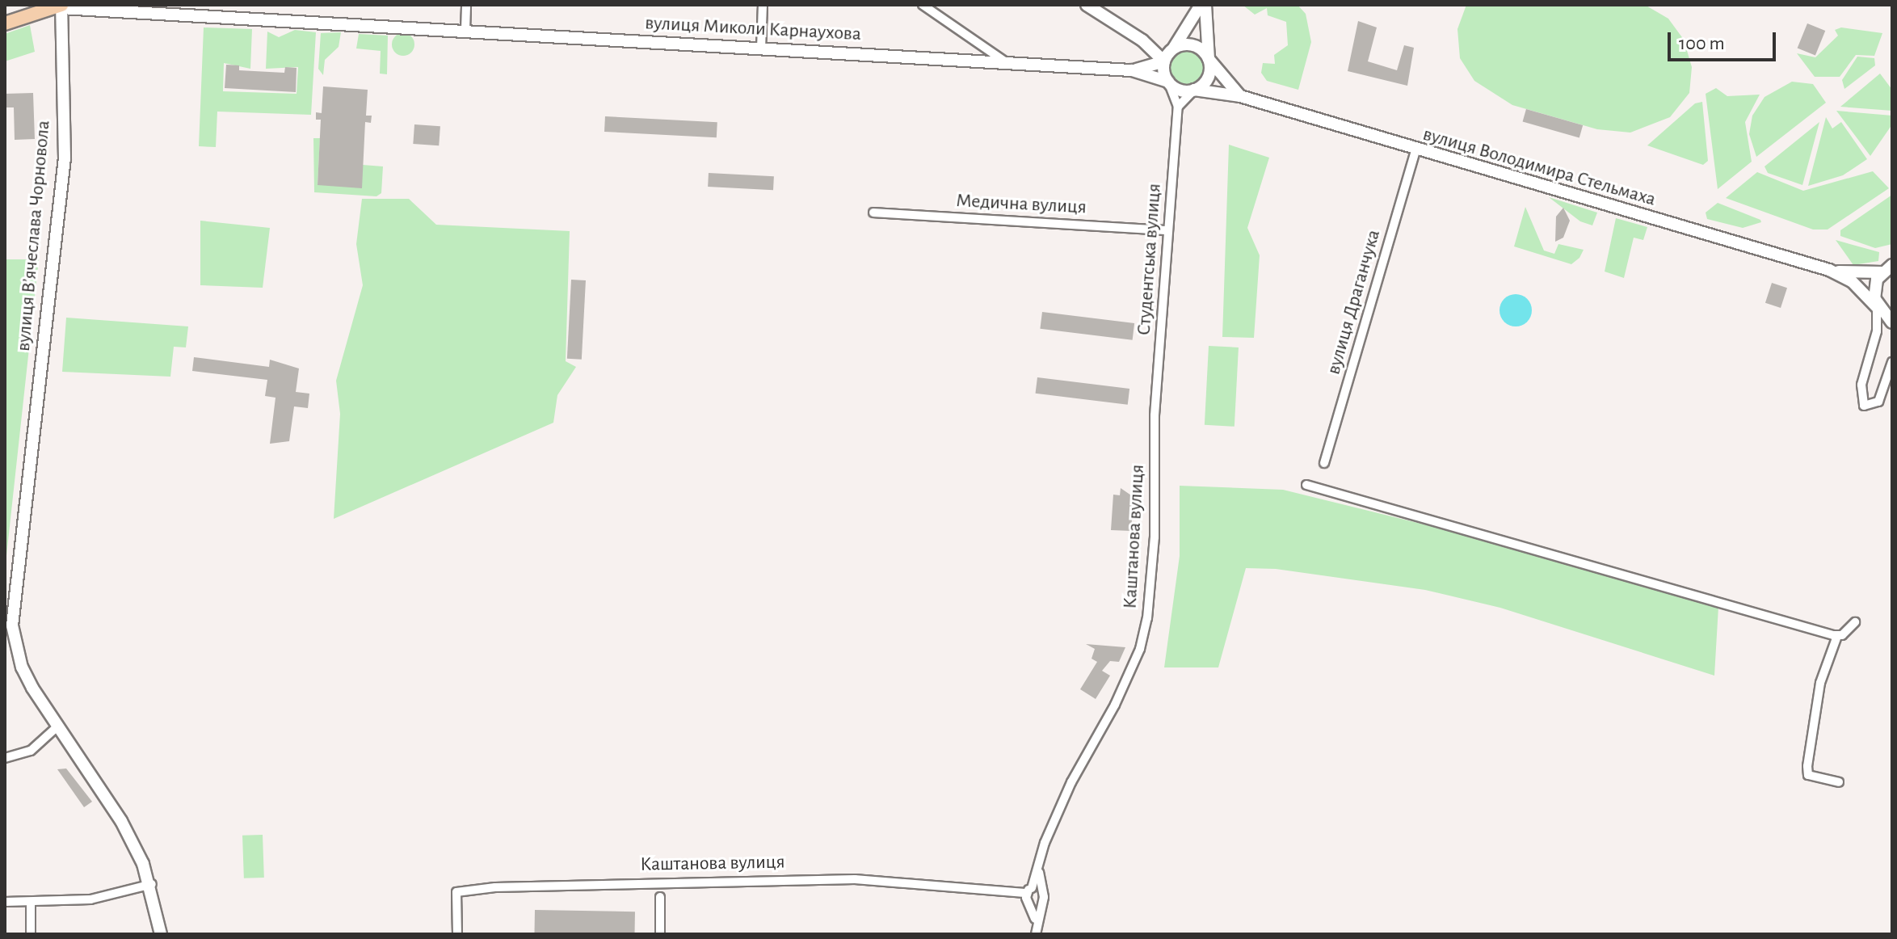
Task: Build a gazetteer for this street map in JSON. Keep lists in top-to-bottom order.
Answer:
{
  "streets": {
    "main road": ["вулиця Миколи Карнаухова", "вулиця Володимира Стельмаха", "вулиця Вʼячеслава Чорновола"],
    "street": [
      "Медична вулиця",
      "Студентська вулиця",
      "вулиця Драганчука",
      "Каштанова вулиця"
    ]
  },
  "crossings": [
    ["вулиця Миколи Карнаухова", "вулиця Володимира Стельмаха"],
    ["вулиця Миколи Карнаухова", "вулиця Вʼячеслава Чорновола"],
    ["вулиця Володимира Стельмаха", "вулиця Драганчука"],
    ["Медична вулиця", "Студентська вулиця"],
    ["Студентська вулиця", "Каштанова вулиця"]
  ],
  "scale_bar": "100 m"
}
